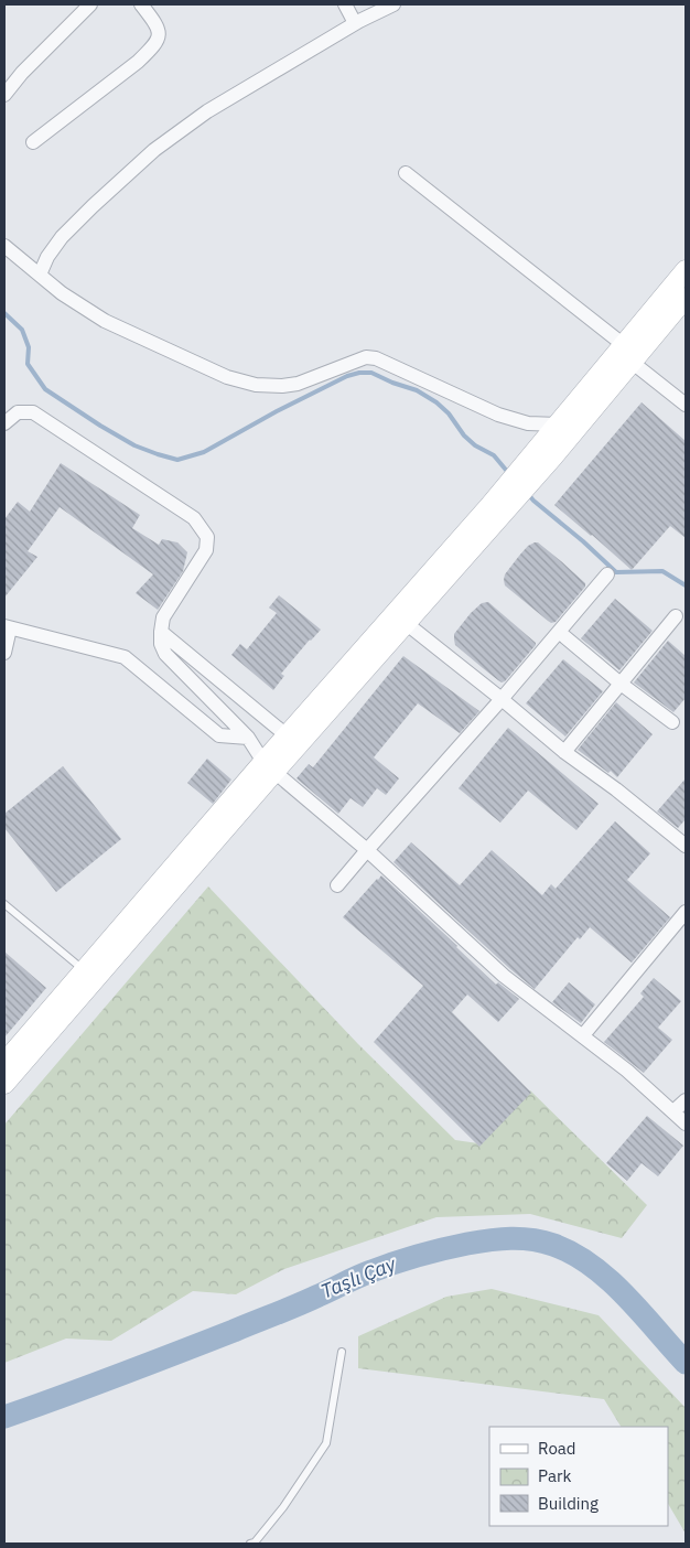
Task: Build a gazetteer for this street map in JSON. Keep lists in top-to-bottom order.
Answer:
{
  "water": ["Taşlı Çay"],
  "legend": ["Road", "Park", "Building"]
}
